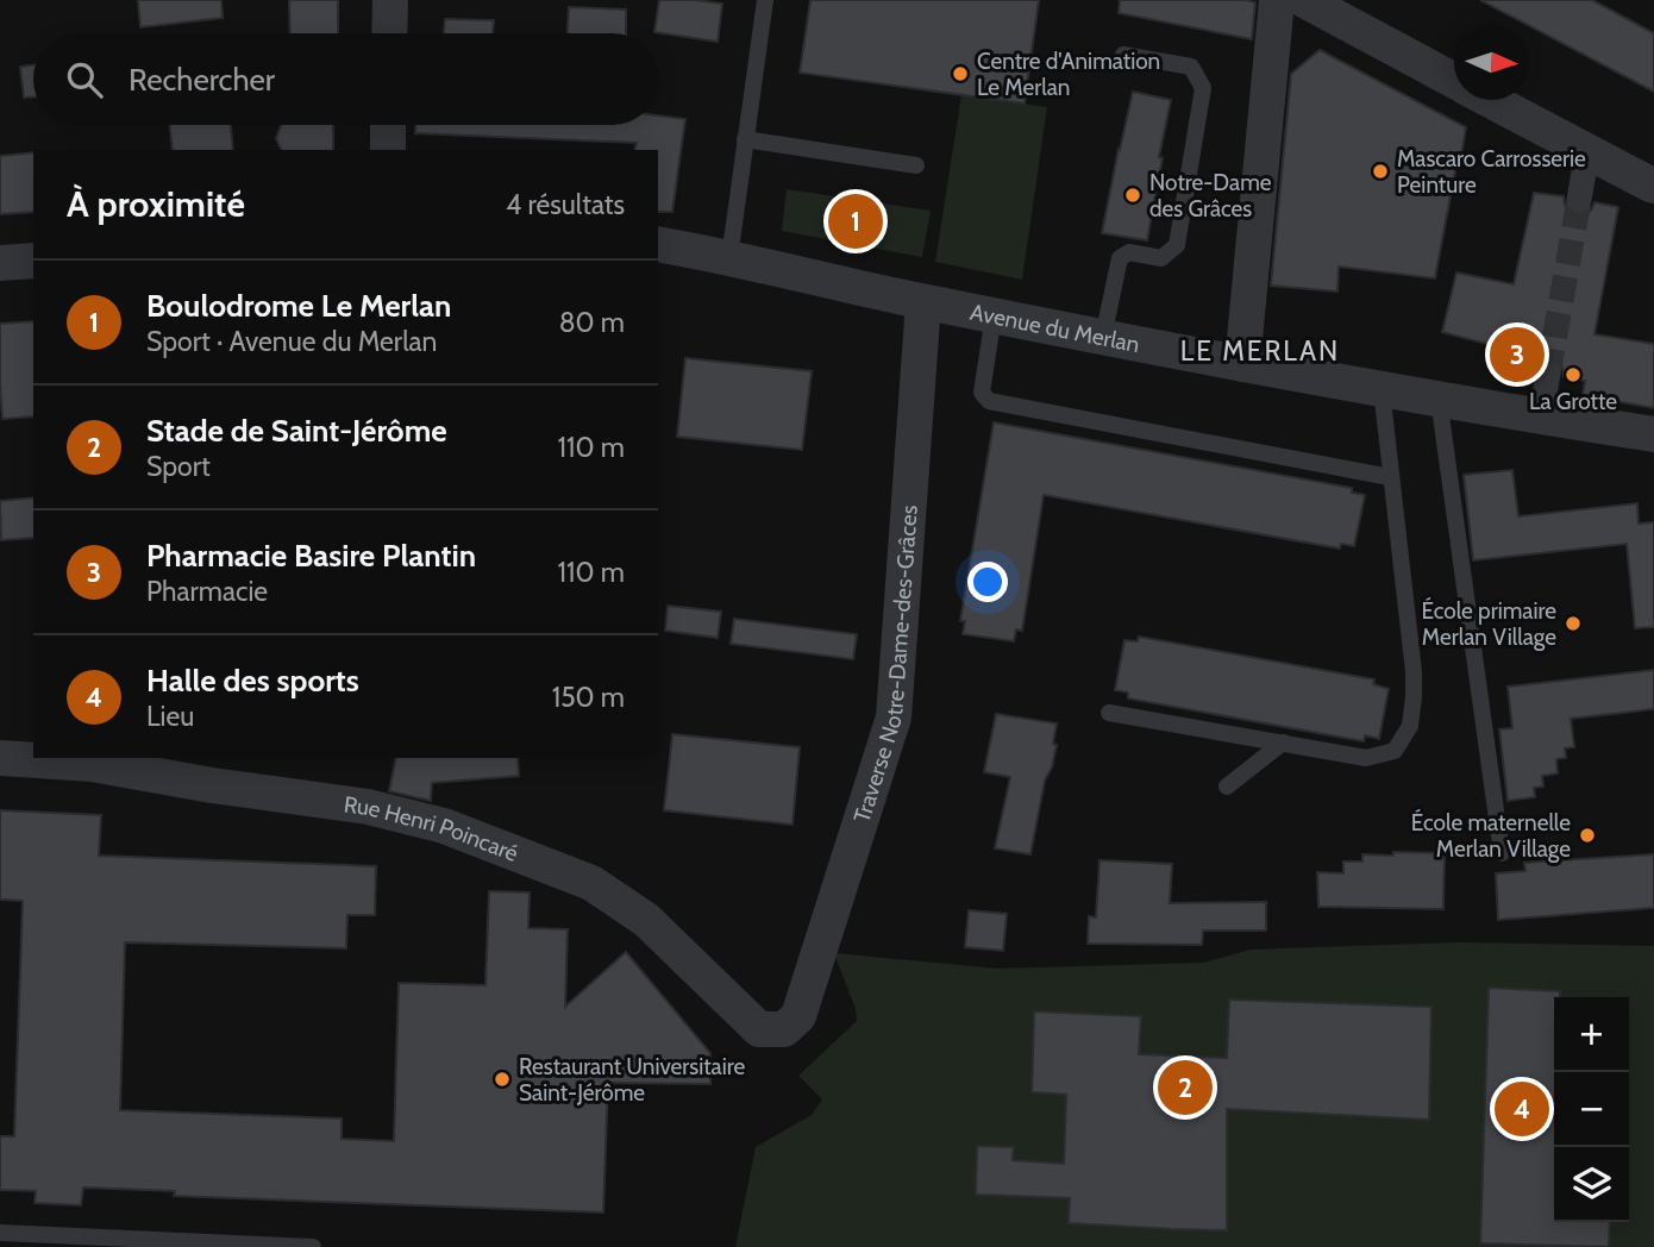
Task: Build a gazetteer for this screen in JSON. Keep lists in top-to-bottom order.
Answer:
{
  "streets": {
    "street": ["Avenue du Merlan", "Traverse Notre-Dame-des-Grâces", "Rue Henri Poincaré"]
  },
  "crossings": [
    ["Avenue du Merlan", "Traverse Notre-Dame-des-Grâces"],
    ["Traverse Notre-Dame-des-Grâces", "Rue Henri Poincaré"]
  ],
  "districts": ["LE MERLAN"],
  "places": [
    "Centre d'Animation Le Merlan",
    "Mascaro Carrosserie Peinture",
    "Notre-Dame des Grâces",
    "La Grotte",
    "École primaire Merlan Village",
    "École maternelle Merlan Village",
    "Restaurant Universitaire Saint-Jérôme"
  ],
  "north": "right",
  "page": {
    "search": "Rechercher",
    "heading": ["À proximité", "4 résultats"],
    "pins": [
      "1",
      "3",
      "2",
      "4"
    ],
    "list": [
      {
        "mark": "1",
        "name": "Boulodrome Le Merlan",
        "note": "Sport · Avenue du Merlan",
        "value": "80 m"
      },
      {
        "mark": "2",
        "name": "Stade de Saint-Jérôme",
        "note": "Sport",
        "value": "110 m"
      },
      {
        "mark": "3",
        "name": "Pharmacie Basire Plantin",
        "note": "Pharmacie",
        "value": "110 m"
      },
      {
        "mark": "4",
        "name": "Halle des sports",
        "note": "Lieu",
        "value": "150 m"
      }
    ],
    "map_buttons": ["+", "−"]
  }
}
